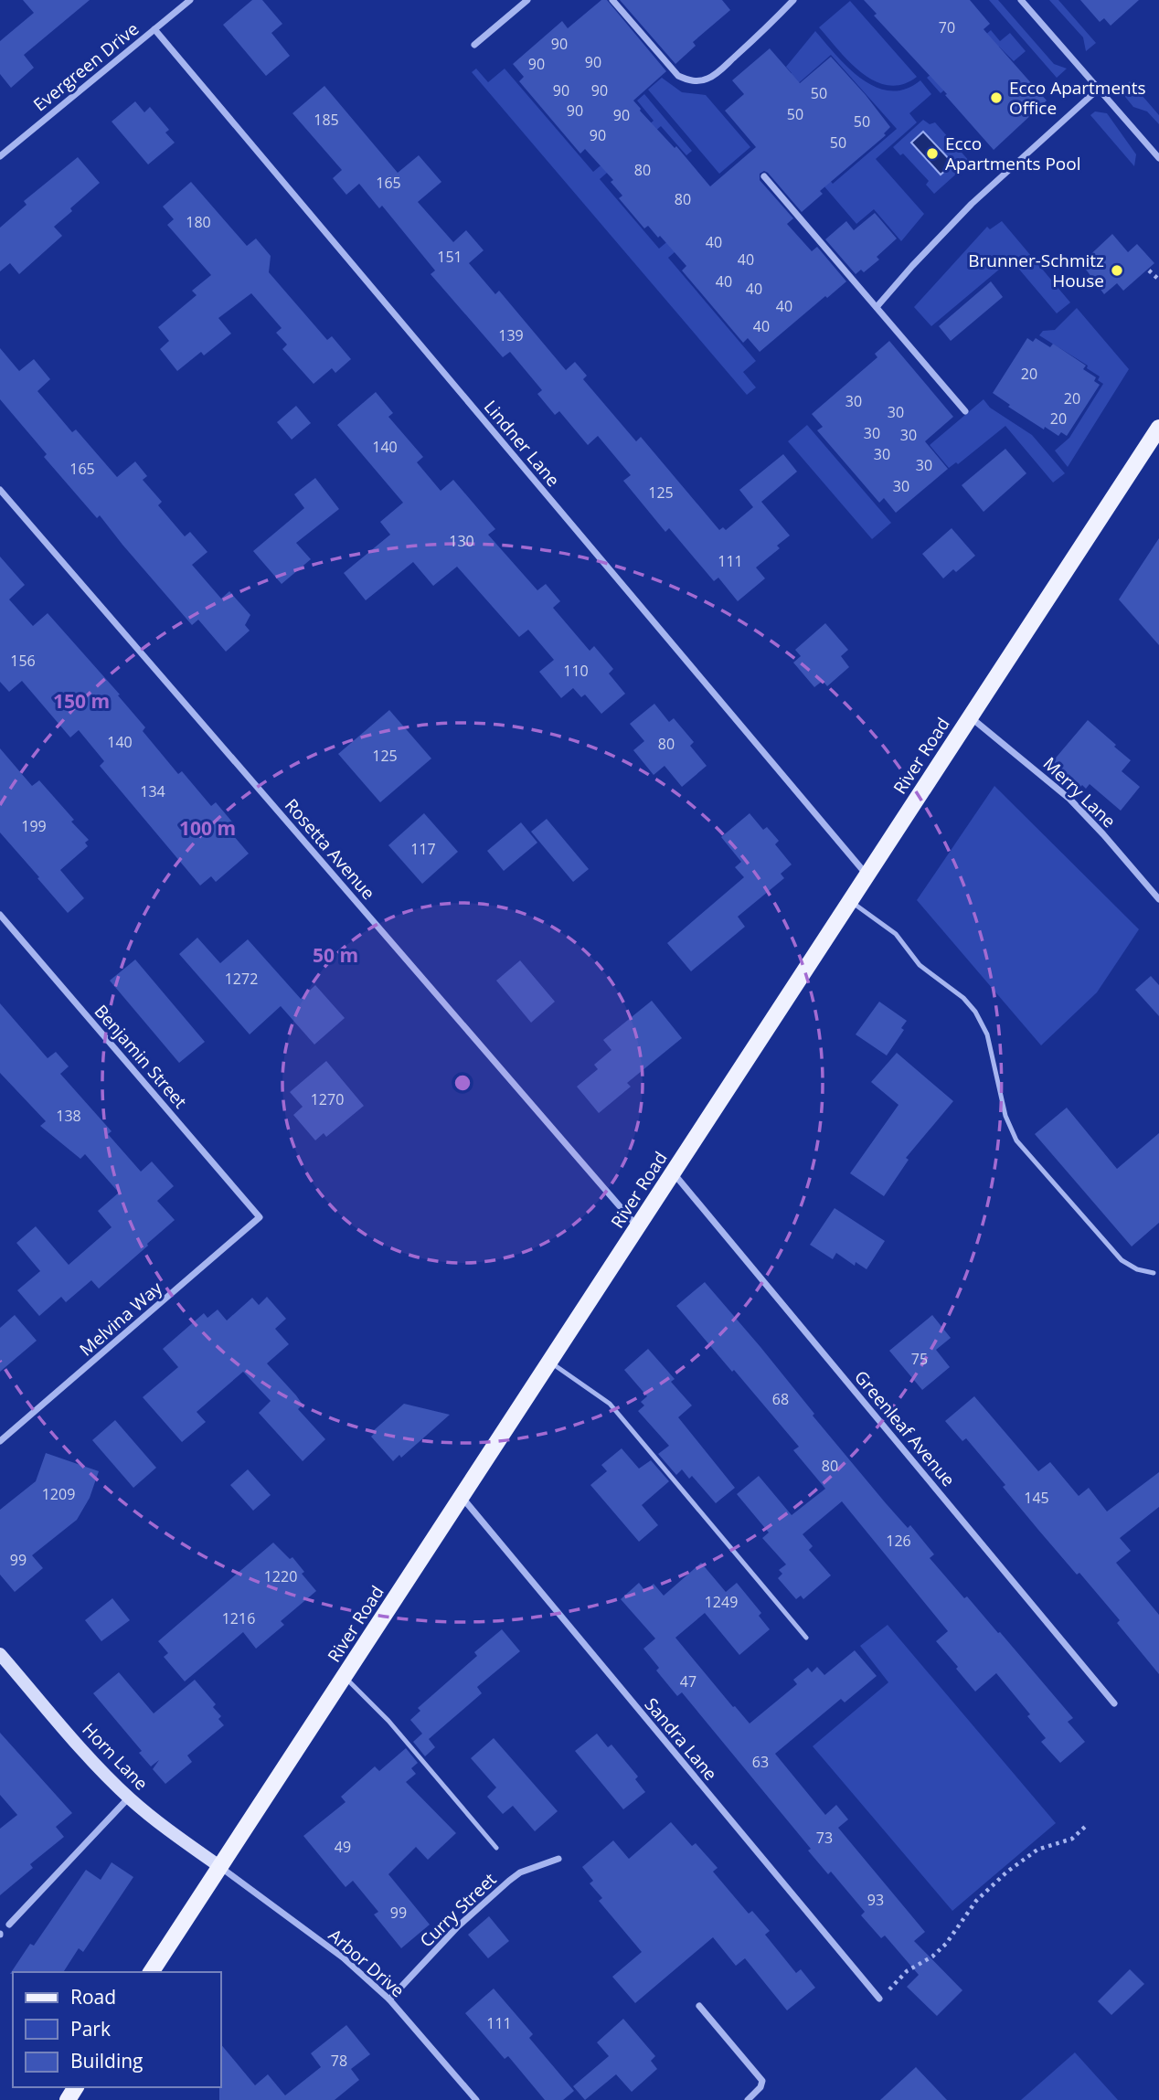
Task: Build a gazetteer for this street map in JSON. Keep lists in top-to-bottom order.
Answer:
{
  "streets": {
    "main road": ["River Road"],
    "street": [
      "Evergreen Drive",
      "Lindner Lane",
      "Merry Lane",
      "Rosetta Avenue",
      "Benjamin Street",
      "Melvina Way",
      "Greenleaf Avenue",
      "Sandra Lane",
      "Horn Lane",
      "Curry Street",
      "Arbor Drive"
    ]
  },
  "crossings": [
    ["Evergreen Drive", "Lindner Lane"],
    ["Lindner Lane", "River Road"],
    ["River Road", "Merry Lane"],
    ["River Road", "Rosetta Avenue"],
    ["River Road", "Greenleaf Avenue"],
    ["River Road", "Sandra Lane"],
    ["River Road", "Horn Lane"],
    ["River Road", "Arbor Drive"],
    ["Benjamin Street", "Melvina Way"],
    ["Horn Lane", "Arbor Drive"],
    ["Curry Street", "Arbor Drive"]
  ],
  "places": ["Ecco Apartments Office", "Ecco Apartments Pool", "Brunner-Schmitz House"],
  "house_numbers": [
    "70",
    "90",
    "90",
    "90",
    "90",
    "90",
    "50",
    "90",
    "50",
    "90",
    "185",
    "50",
    "90",
    "50",
    "80",
    "165",
    "80",
    "180",
    "40",
    "151",
    "40",
    "40",
    "40",
    "40",
    "40",
    "139",
    "20",
    "20",
    "30",
    "30",
    "20",
    "30",
    "30",
    "140",
    "30",
    "30",
    "165",
    "30",
    "125",
    "130",
    "111",
    "156",
    "110",
    "140",
    "80",
    "125",
    "134",
    "199",
    "117",
    "1272",
    "1270",
    "138",
    "75",
    "68",
    "80",
    "1209",
    "145",
    "126",
    "99",
    "1220",
    "1249",
    "1216",
    "47",
    "63",
    "73",
    "49",
    "93",
    "99",
    "111",
    "78"
  ],
  "legend": ["Road", "Park", "Building"],
  "rings": ["150 m", "100 m", "50 m"]
}
